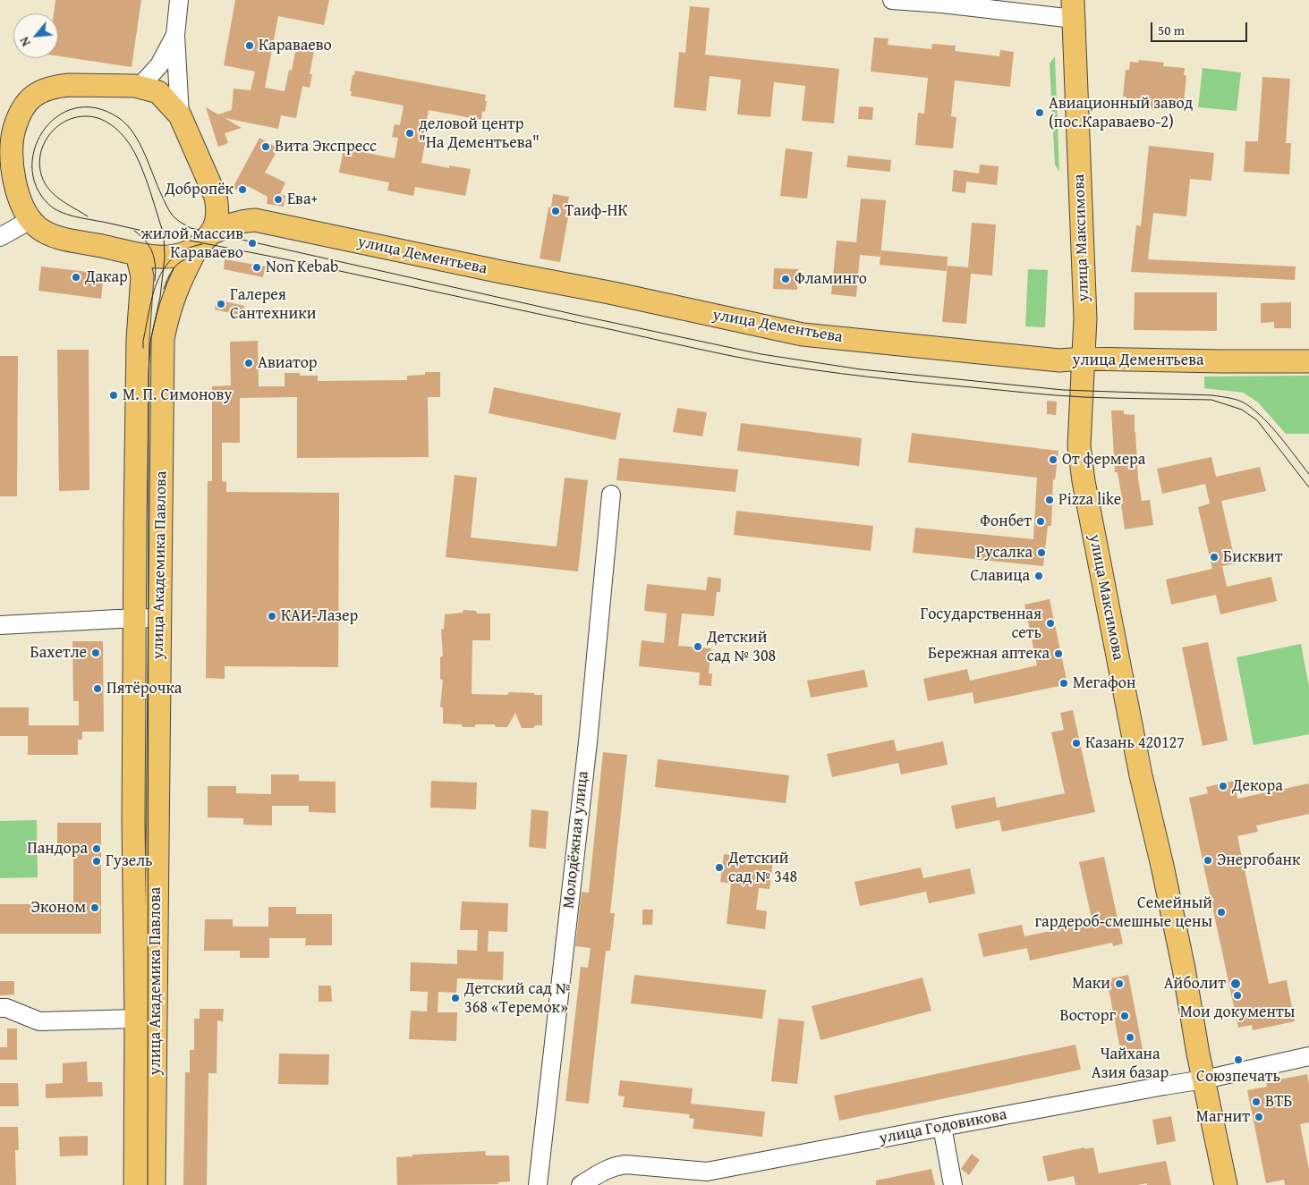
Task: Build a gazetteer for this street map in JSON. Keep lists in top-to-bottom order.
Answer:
{
  "streets": {
    "main road": ["улица Максимова", "улица Дементьева", "улица Академика Павлова"],
    "street": ["Молодёжная улица", "улица Годовикова"]
  },
  "crossings": [
    ["улица Максимова", "улица Дементьева"],
    ["улица Максимова", "улица Годовикова"],
    ["улица Дементьева", "улица Академика Павлова"]
  ],
  "places": [
    "Караваево",
    "Авиационный завод (пос.Караваево-2)",
    "деловой центр \"На Дементьева\"",
    "Вита Экспресс",
    "Добропёк",
    "Ева+",
    "Таиф-НК",
    "жилой массив Караваево",
    "Non Kebab",
    "Дакар",
    "Фламинго",
    "Галерея Сантехники",
    "Авиатор",
    "М. П. Симонову",
    "От фермера",
    "Pizza like",
    "Фонбет",
    "Русалка",
    "Бисквит",
    "Славица",
    "КАИ-Лазер",
    "Государственная сеть",
    "Детский сад № 308",
    "Бахетле",
    "Бережная аптека",
    "Мегафон",
    "Пятёрочка",
    "Казань 420127",
    "Декора",
    "Пандора",
    "Энергобанк",
    "Гузель",
    "Детский сад № 348",
    "Эконом",
    "Семейный гардероб-смешные цены",
    "Маки",
    "Айболит",
    "Мои документы",
    "Детский сад № 368 «Теремок»",
    "Восторг",
    "Чайхана Азия базар",
    "Союзпечать",
    "ВТБ",
    "Магнит"
  ],
  "scale_bar": "50 m",
  "north": "bottom left"
}
